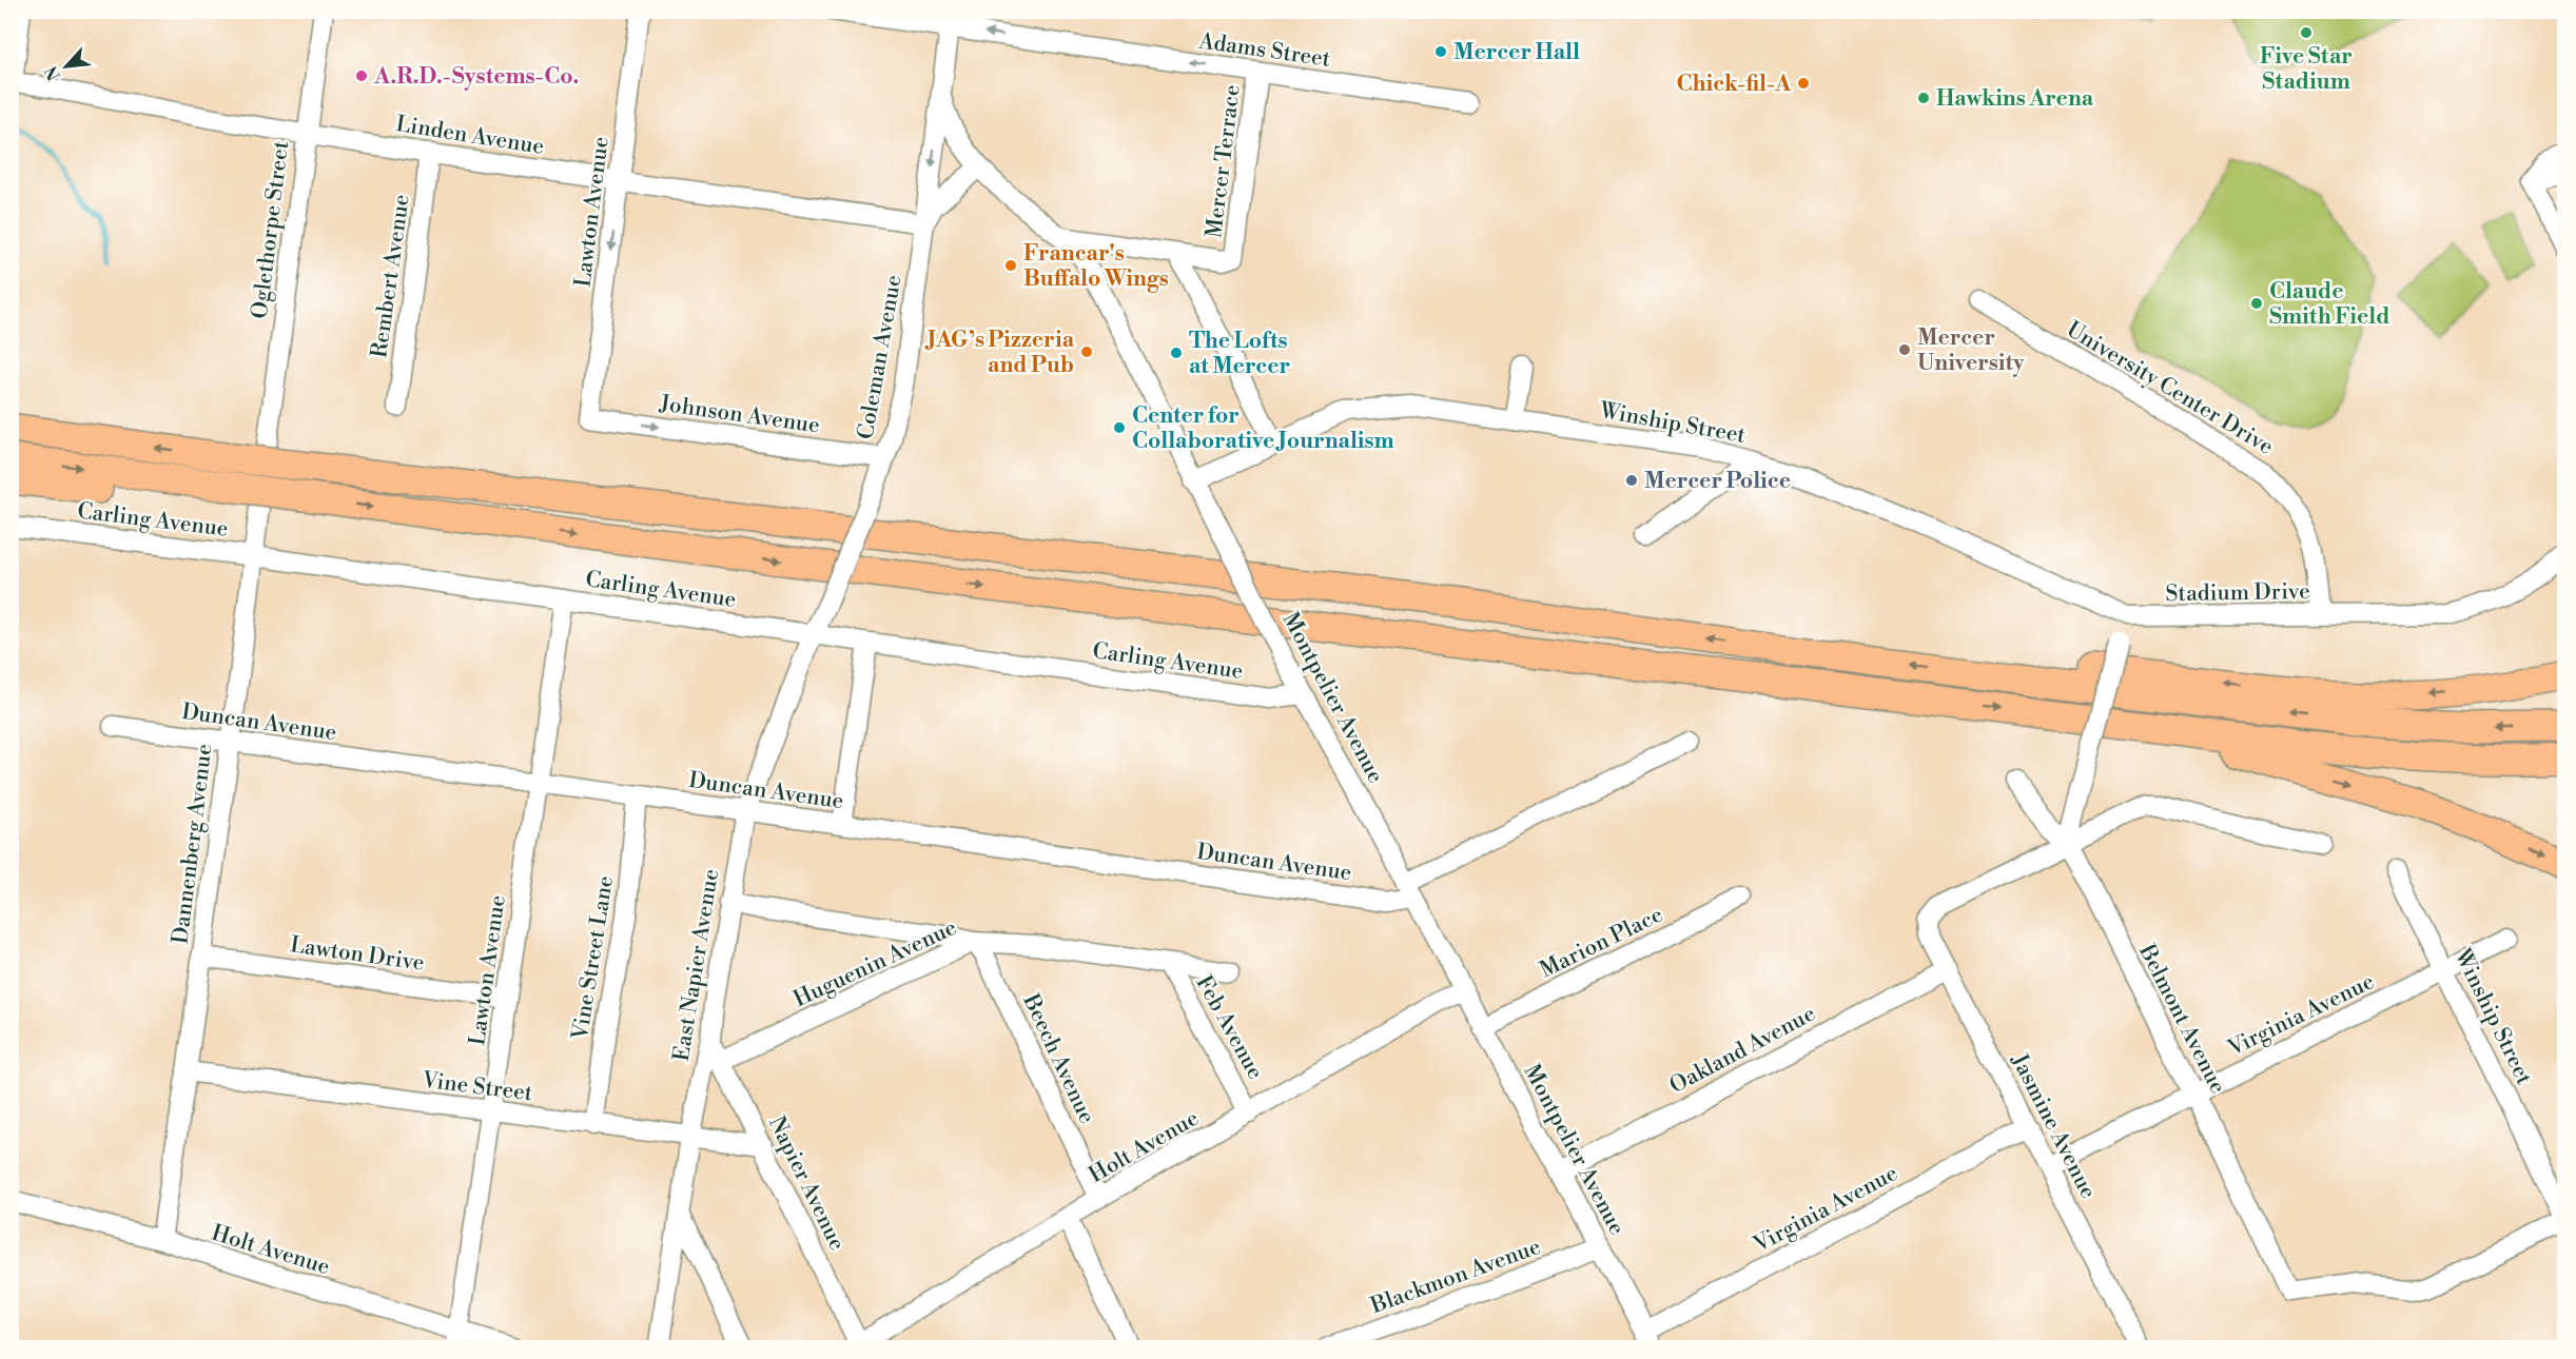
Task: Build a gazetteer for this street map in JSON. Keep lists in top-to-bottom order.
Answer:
{
  "streets": {
    "street": [
      "Adams Street",
      "Linden Avenue",
      "Mercer Terrace",
      "Lawton Avenue",
      "Oglethorpe Street",
      "Rembert Avenue",
      "Coleman Avenue",
      "University Center Drive",
      "Johnson Avenue",
      "Winship Street",
      "Carling Avenue",
      "Stadium Drive",
      "Montpelier Avenue",
      "Duncan Avenue",
      "Dannenberg Avenue",
      "Marion Place",
      "Lawton Drive",
      "Vine Street Lane",
      "Huguenin Avenue",
      "East Napier Avenue",
      "Virginia Avenue",
      "Belmont Avenue",
      "Feb Avenue",
      "Oakland Avenue",
      "Beech Avenue",
      "Vine Street",
      "Jasmine Avenue",
      "Holt Avenue",
      "Napier Avenue",
      "Blackmon Avenue"
    ]
  },
  "crossings": [
    ["Adams Street", "Mercer Terrace"],
    ["Adams Street", "Coleman Avenue"],
    ["Linden Avenue", "Lawton Avenue"],
    ["Linden Avenue", "Oglethorpe Street"],
    ["Linden Avenue", "Rembert Avenue"],
    ["Linden Avenue", "Coleman Avenue"],
    ["Lawton Avenue", "Johnson Avenue"],
    ["Lawton Avenue", "Carling Avenue"],
    ["Lawton Avenue", "Duncan Avenue"],
    ["Lawton Avenue", "Lawton Drive"],
    ["Lawton Avenue", "Vine Street"],
    ["Lawton Avenue", "Holt Avenue"],
    ["Oglethorpe Street", "Dannenberg Avenue"],
    ["Coleman Avenue", "Johnson Avenue"],
    ["Coleman Avenue", "Montpelier Avenue"],
    ["Coleman Avenue", "East Napier Avenue"],
    ["University Center Drive", "Stadium Drive"],
    ["Winship Street", "Stadium Drive"],
    ["Winship Street", "Montpelier Avenue"],
    ["Winship Street", "Virginia Avenue"],
    ["Winship Street", "Belmont Avenue"],
    ["Carling Avenue", "Montpelier Avenue"],
    ["Carling Avenue", "Dannenberg Avenue"],
    ["Carling Avenue", "East Napier Avenue"],
    ["Montpelier Avenue", "Duncan Avenue"],
    ["Montpelier Avenue", "Marion Place"],
    ["Montpelier Avenue", "Virginia Avenue"],
    ["Montpelier Avenue", "Oakland Avenue"],
    ["Montpelier Avenue", "Holt Avenue"],
    ["Montpelier Avenue", "Blackmon Avenue"],
    ["Duncan Avenue", "Dannenberg Avenue"],
    ["Duncan Avenue", "Vine Street Lane"],
    ["Duncan Avenue", "East Napier Avenue"],
    ["Dannenberg Avenue", "Lawton Drive"],
    ["Dannenberg Avenue", "Vine Street"],
    ["Dannenberg Avenue", "Holt Avenue"],
    ["Vine Street Lane", "Vine Street"],
    ["Huguenin Avenue", "Feb Avenue"],
    ["Huguenin Avenue", "Beech Avenue"],
    ["Huguenin Avenue", "Napier Avenue"],
    ["East Napier Avenue", "Vine Street"],
    ["East Napier Avenue", "Napier Avenue"],
    ["Virginia Avenue", "Belmont Avenue"],
    ["Virginia Avenue", "Jasmine Avenue"],
    ["Belmont Avenue", "Jasmine Avenue"],
    ["Feb Avenue", "Holt Avenue"],
    ["Oakland Avenue", "Jasmine Avenue"],
    ["Beech Avenue", "Holt Avenue"],
    ["Vine Street", "Napier Avenue"],
    ["Holt Avenue", "Napier Avenue"]
  ],
  "one_way": ["Adams Street", "Johnson Avenue"],
  "places": [
    "Five Star Stadium",
    "Mercer Hall",
    "A.R.D.-Systems-Co.",
    "Chick-fil-A",
    "Hawkins Arena",
    "Francar's Buffalo Wings",
    "Claude Smith Field",
    "Mercer University",
    "JAG’s Pizzeria and Pub",
    "The Lofts at Mercer",
    "Center for Collaborative Journalism",
    "Mercer Police"
  ],
  "north": "bottom left"
}
